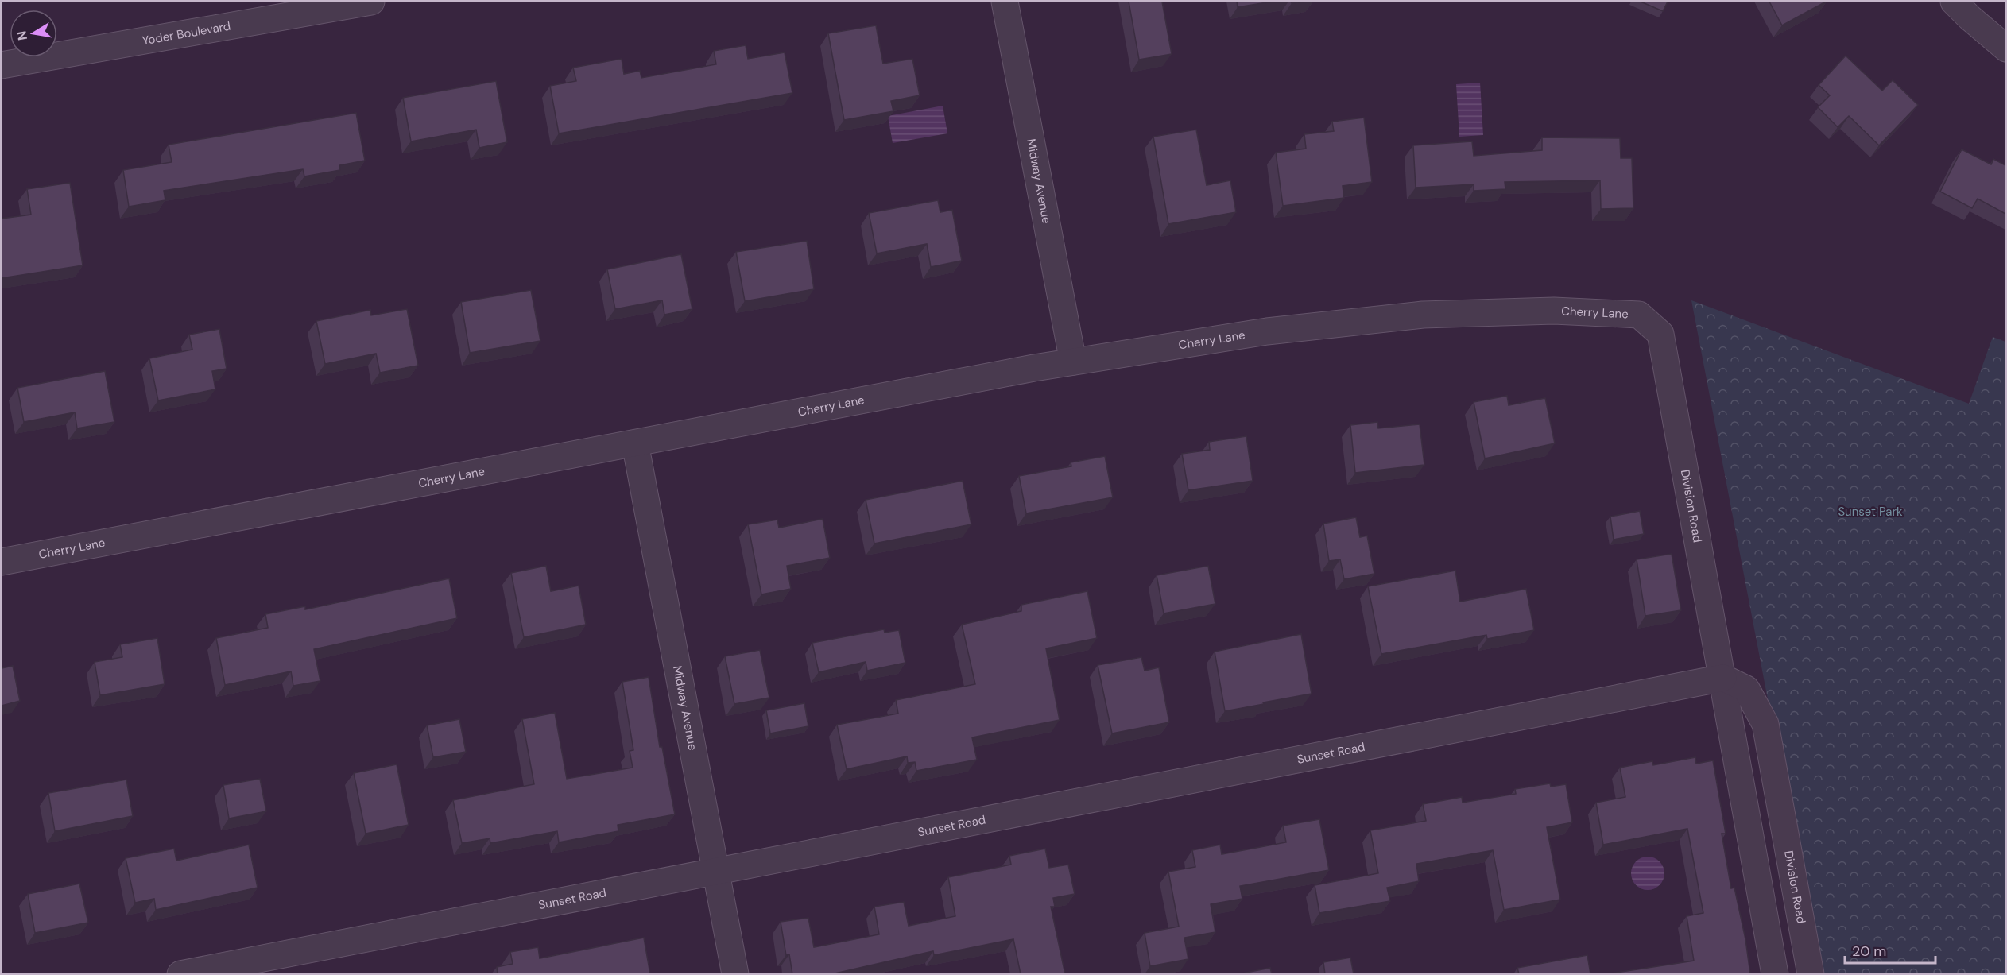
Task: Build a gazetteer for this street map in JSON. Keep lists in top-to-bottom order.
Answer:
{
  "streets": {
    "street": [
      "Yoder Boulevard",
      "Midway Avenue",
      "Cherry Lane",
      "Division Road",
      "Sunset Road"
    ]
  },
  "crossings": [
    ["Midway Avenue", "Cherry Lane"],
    ["Midway Avenue", "Sunset Road"],
    ["Cherry Lane", "Division Road"],
    ["Division Road", "Sunset Road"]
  ],
  "parks": ["Sunset Park"],
  "scale_bar": "20 m",
  "north": "left"
}
